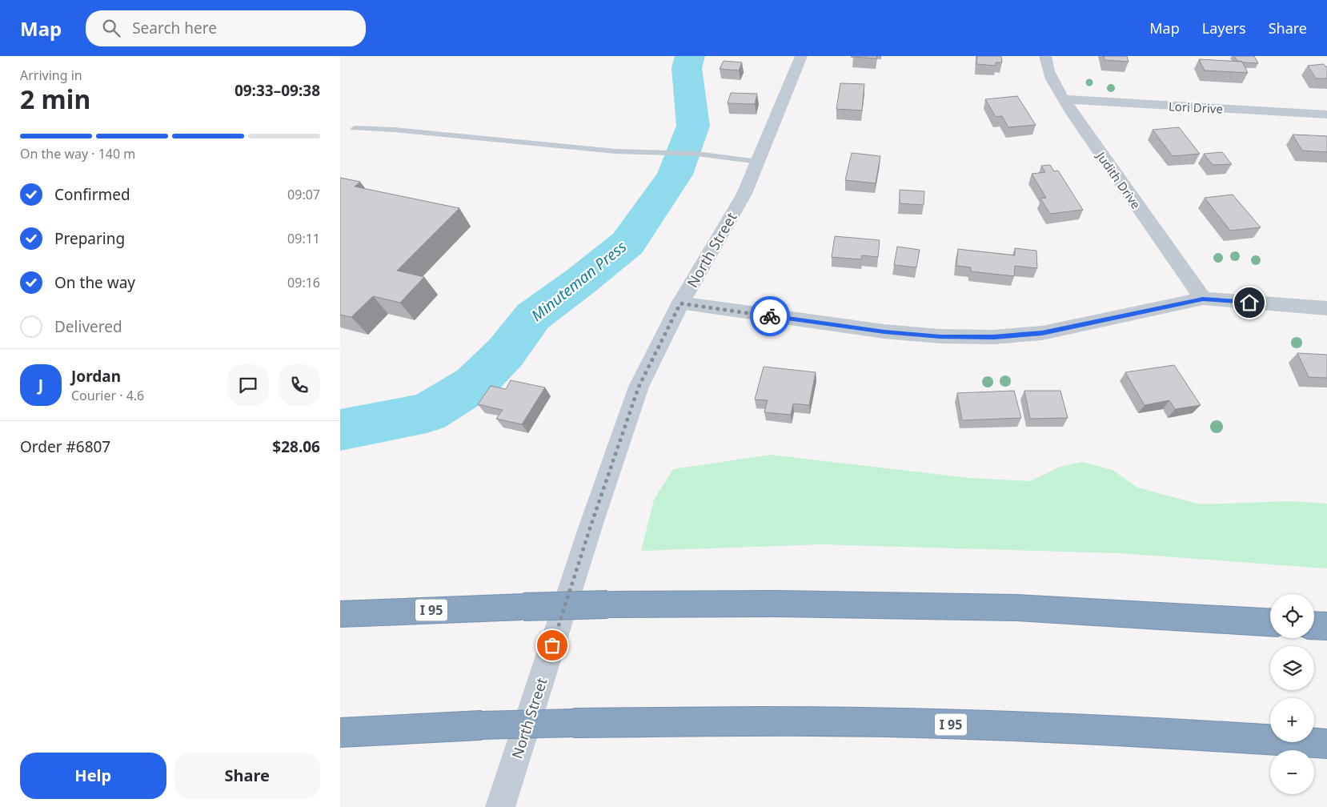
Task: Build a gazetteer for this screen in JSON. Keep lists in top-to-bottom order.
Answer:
{
  "streets": {
    "highway": ["I 95"],
    "main road": ["North Street"],
    "street": ["Lori Drive", "Judith Drive"]
  },
  "crossings": [
    ["Lori Drive", "Judith Drive"]
  ],
  "water": ["Minuteman Press"],
  "page": {
    "header": "Map",
    "search": "Search here",
    "nav": ["Map", "Layers", "Share"],
    "heading": ["2 min", "Arriving in", "09:33–09:38"],
    "panel": [
      "Jordan",
      "Courier · 4.6",
      "Order #6807",
      "$28.06"
    ],
    "bar": "On the way · 140 m",
    "list": [
      ["Confirmed", "09:07"],
      ["Preparing", "09:11"],
      ["On the way", "09:16"],
      "Delivered"
    ],
    "round": "J",
    "map_buttons": ["+", "−"],
    "buttons": ["Help", "Share"]
  }
}
